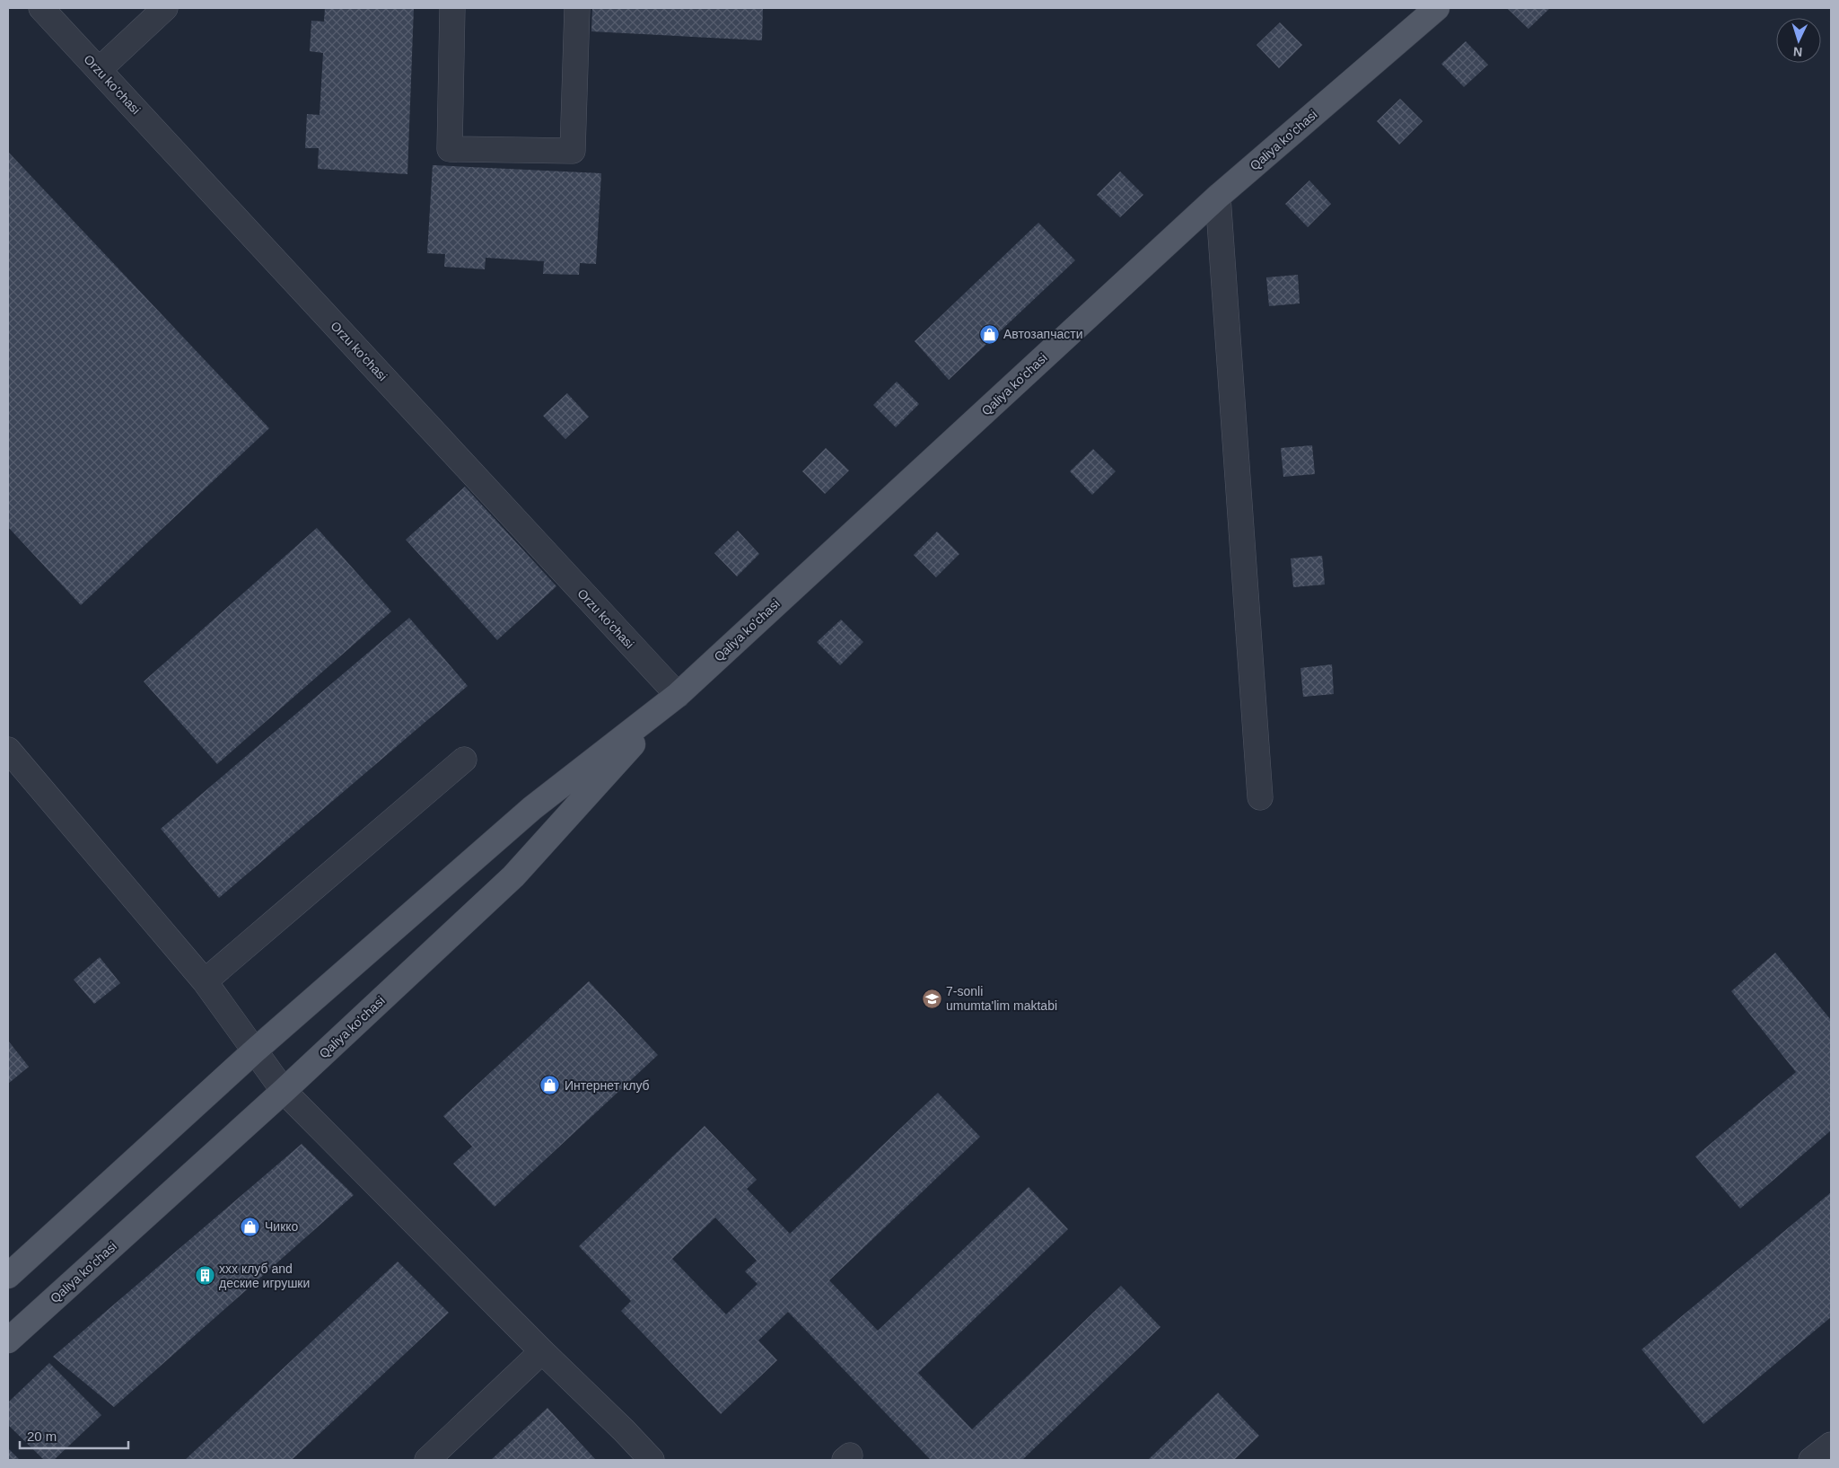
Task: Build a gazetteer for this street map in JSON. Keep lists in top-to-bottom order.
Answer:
{
  "streets": {
    "main road": ["Qaliya ko'chasi"],
    "street": ["Orzu ko'chasi"]
  },
  "crossings": [
    ["Orzu ko'chasi", "Qaliya ko'chasi"]
  ],
  "places": {
    "shop": ["Автозапчасти", "Интернет клуб", "Чикко"],
    "school or university": ["7-sonli umumta'lim maktabi"],
    "building": ["ххх клуб and деские игрушки"]
  },
  "scale_bar": "20 m",
  "north": "bottom"
}
